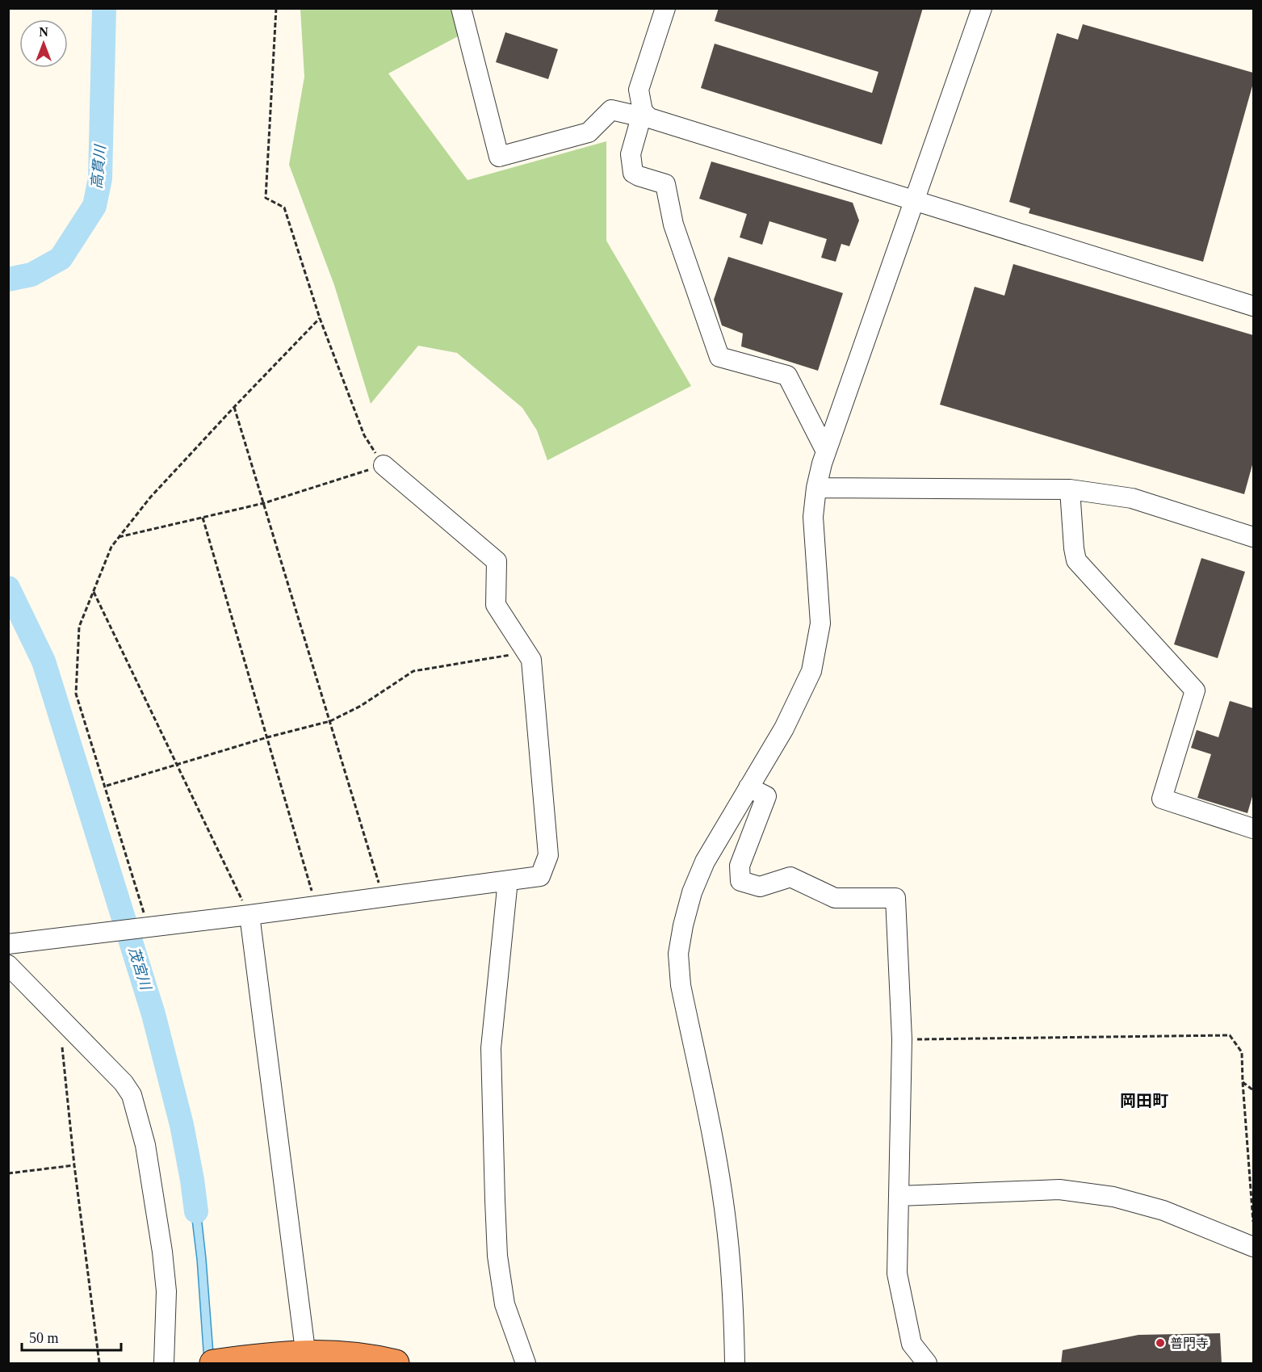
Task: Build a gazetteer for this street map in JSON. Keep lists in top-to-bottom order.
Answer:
{
  "districts": ["岡田町"],
  "water": ["高貫川", "茂宮川"],
  "places": ["普門寺"],
  "scale_bar": "50 m",
  "north": "top"
}
